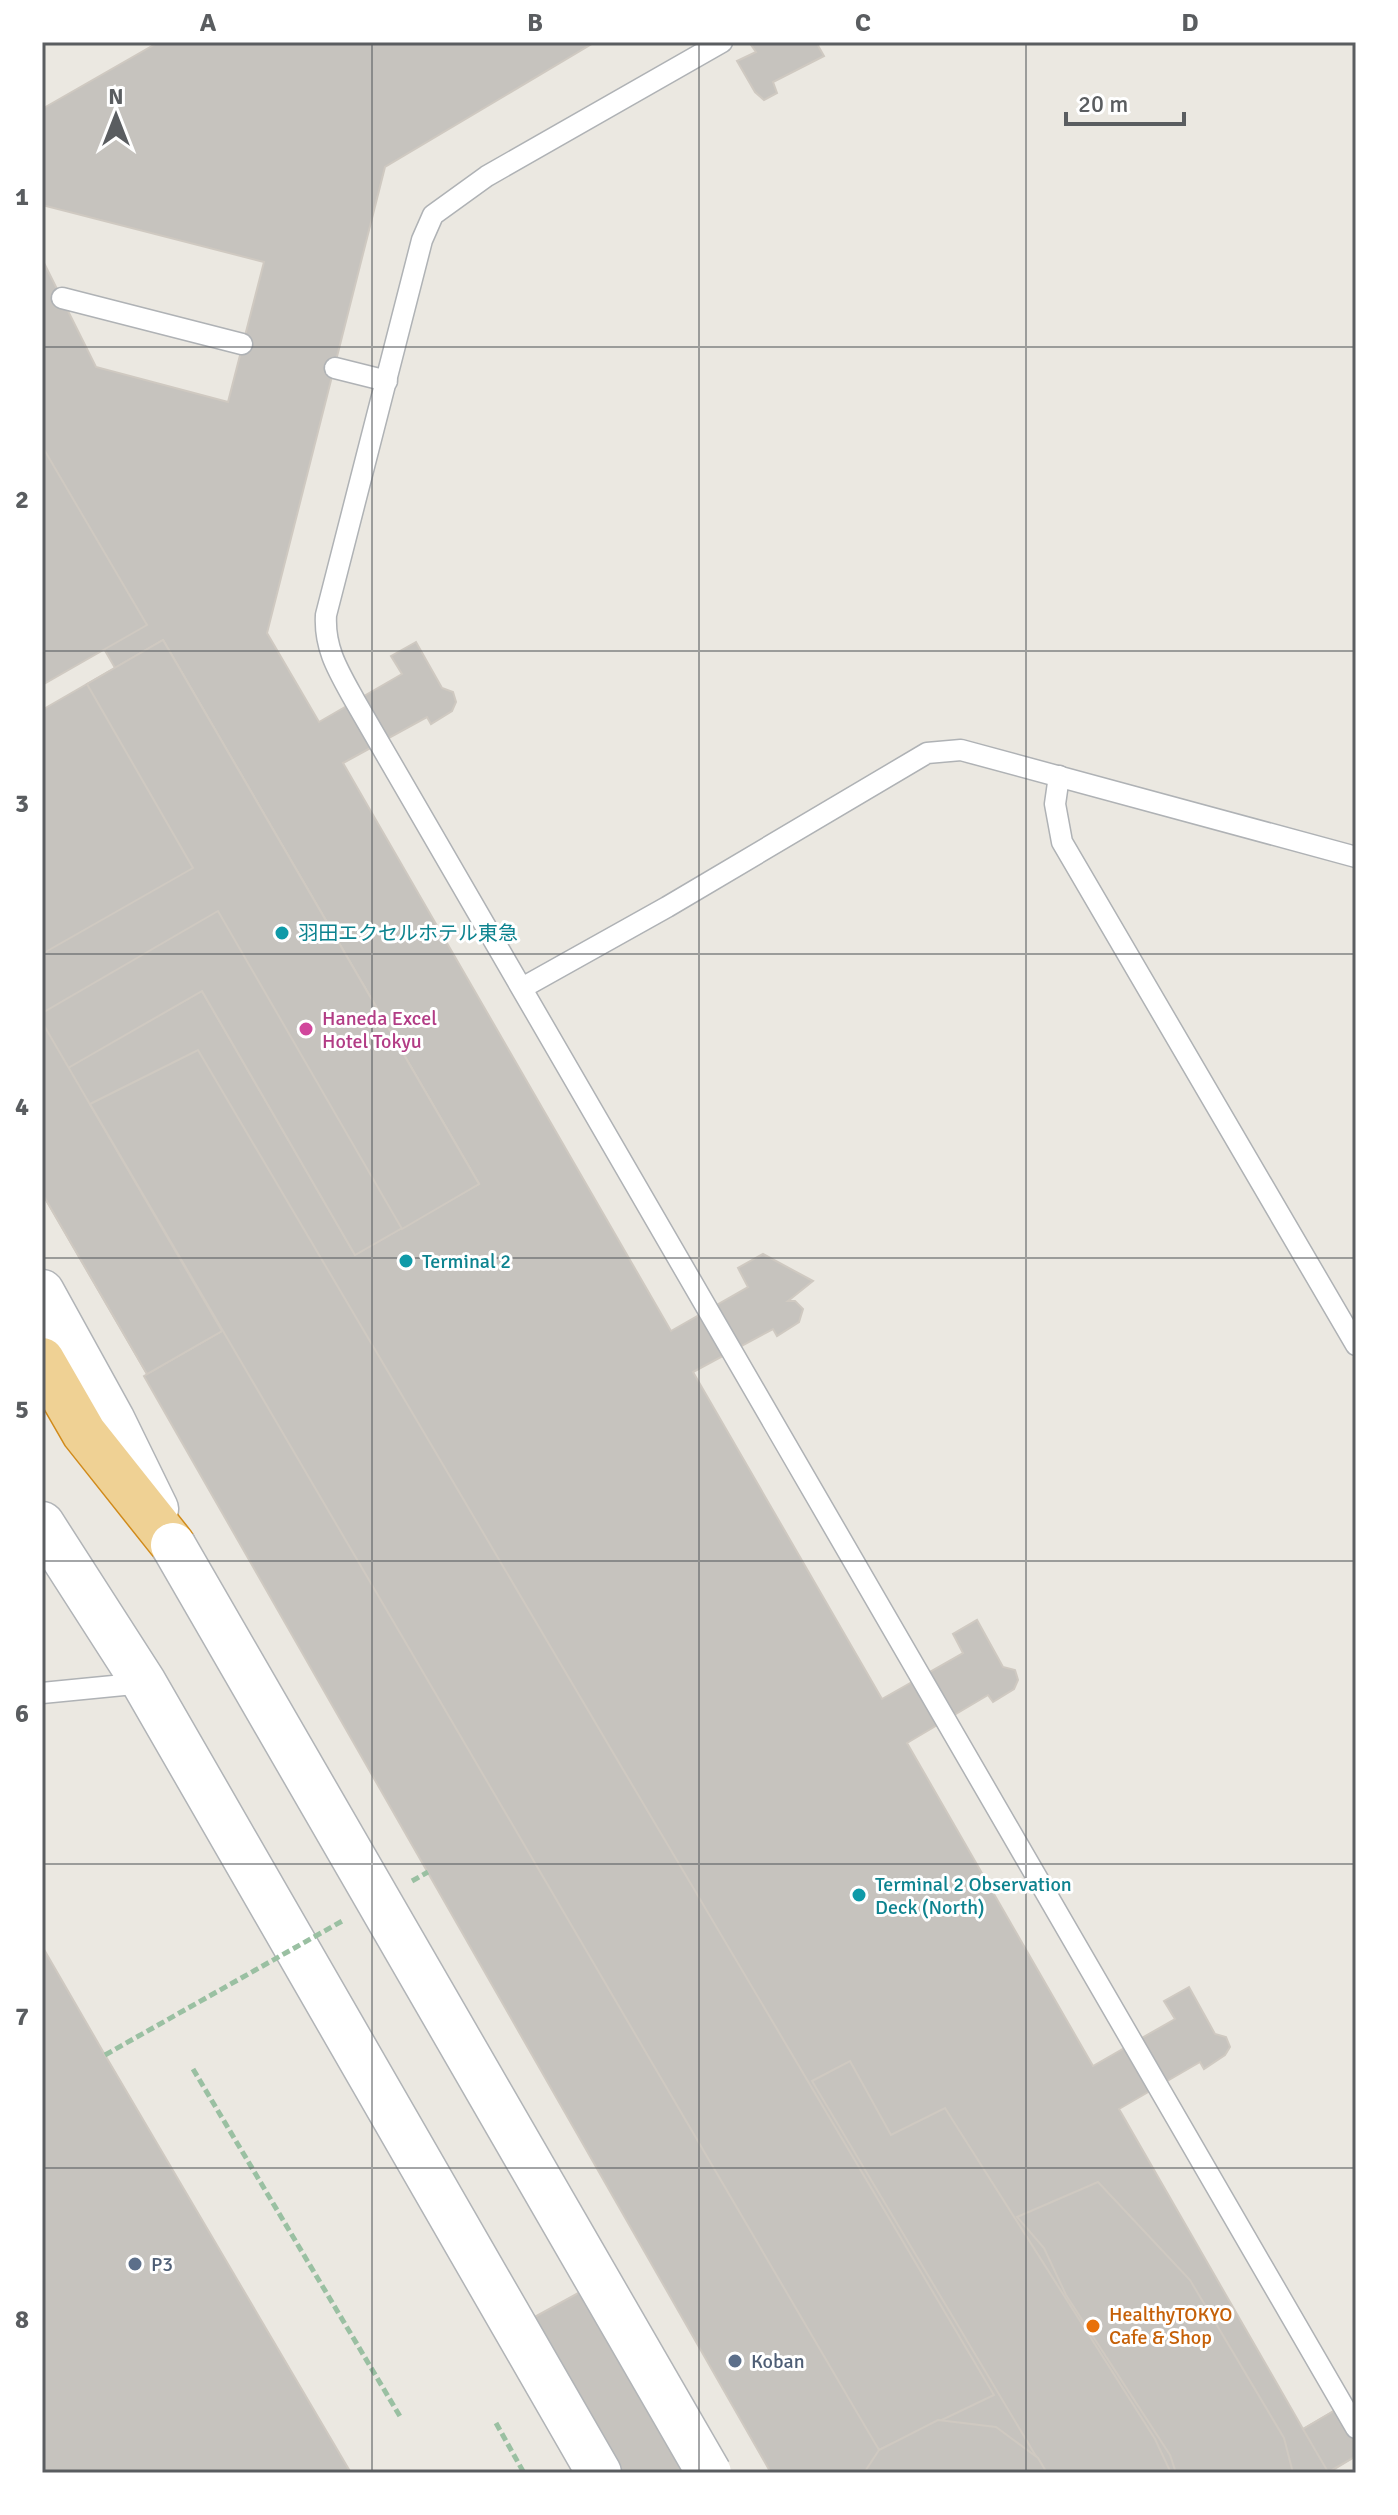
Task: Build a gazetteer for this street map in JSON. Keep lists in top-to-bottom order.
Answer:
{
  "places": [
    "羽田エクセルホテル東急",
    "Haneda Excel Hotel Tokyu",
    "Terminal 2",
    "Terminal 2 Observation Deck (North)",
    "P3",
    "HealthyTOKYO Cafe & Shop",
    "Koban"
  ],
  "scale_bar": "20 m",
  "north": "top",
  "grid": {
    "columns": [
      "A",
      "B",
      "C",
      "D"
    ],
    "rows": [
      "1",
      "2",
      "3",
      "4",
      "5",
      "6",
      "7",
      "8"
    ]
  }
}
